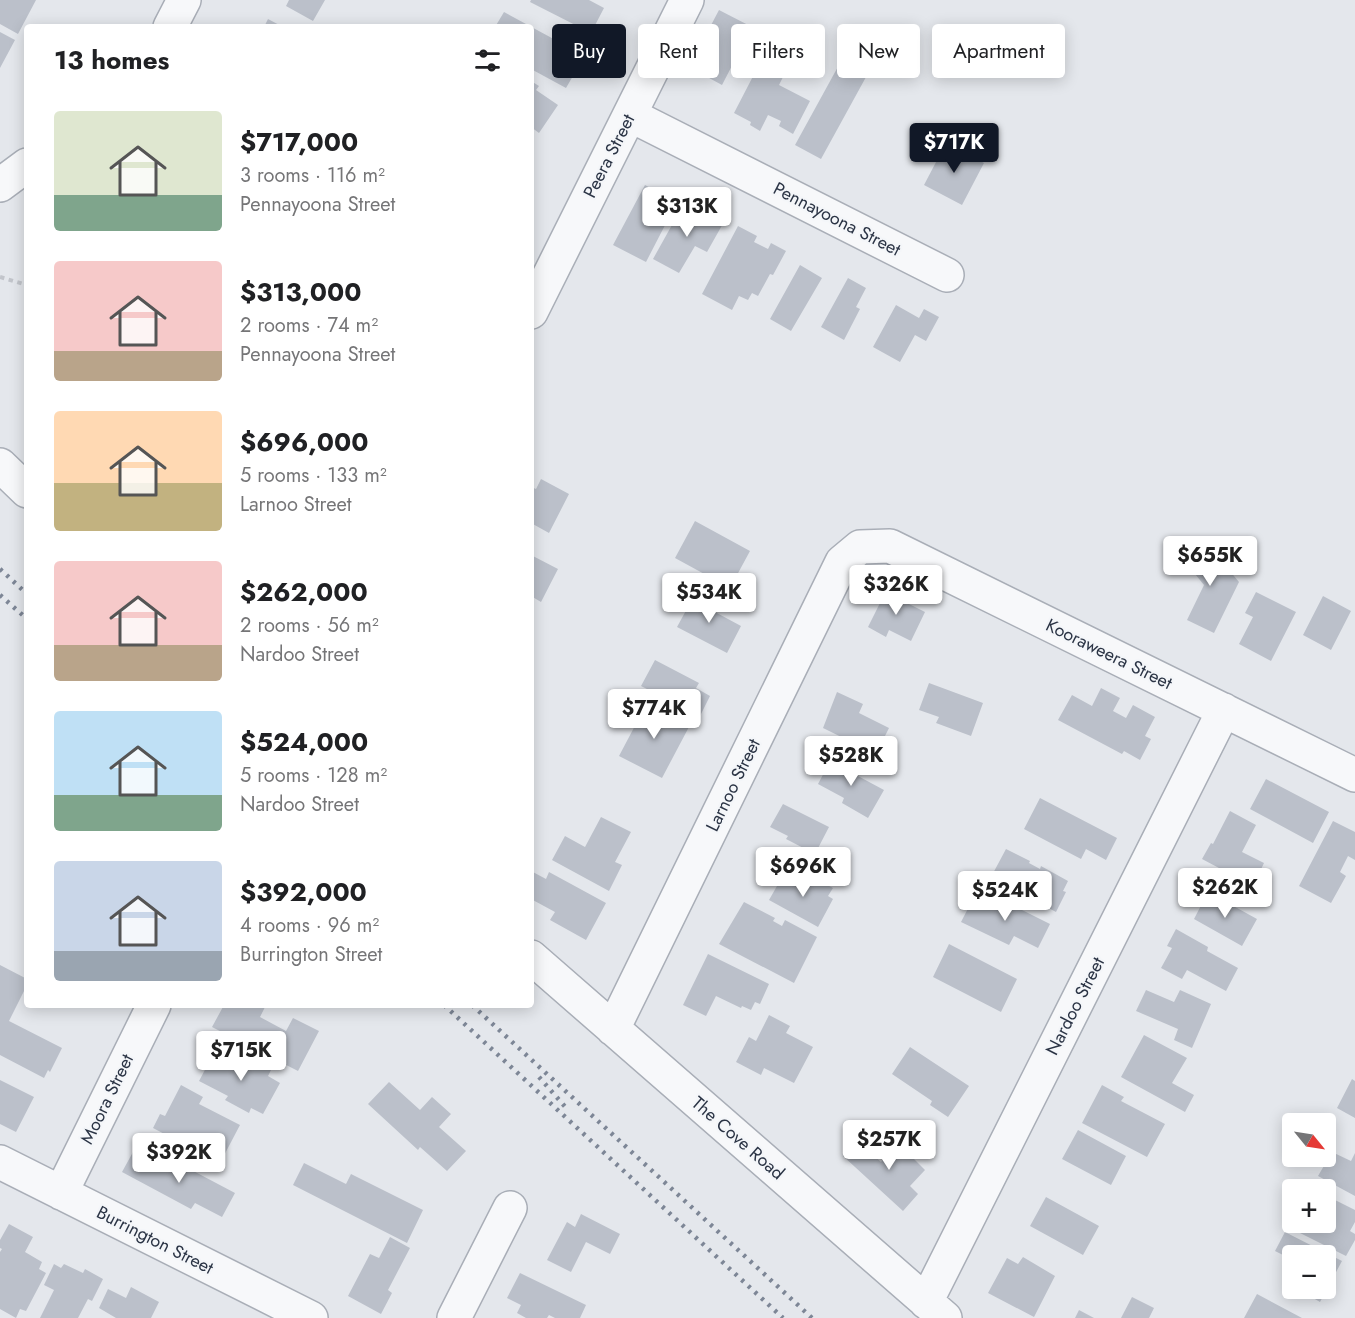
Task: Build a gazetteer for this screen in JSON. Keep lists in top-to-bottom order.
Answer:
{
  "streets": {
    "street": [
      "Peera Street",
      "Pennayoona Street",
      "Kooraweera Street",
      "Larnoo Street",
      "Nardoo Street",
      "Moora Street",
      "The Cove Road",
      "Burrington Street"
    ]
  },
  "crossings": [
    ["Peera Street", "Pennayoona Street"],
    ["Kooraweera Street", "Larnoo Street"],
    ["Kooraweera Street", "Nardoo Street"],
    ["Larnoo Street", "The Cove Road"],
    ["Nardoo Street", "The Cove Road"],
    ["Moora Street", "Burrington Street"]
  ],
  "north": "bottom right",
  "page": {
    "chip": [
      "Buy",
      "Rent",
      "Filters",
      "New",
      "Apartment"
    ],
    "heading": "13 homes",
    "list": [
      {
        "name": "$717,000",
        "note": "3 rooms · 116 m² · Pennayoona Street"
      },
      {
        "name": "$313,000",
        "note": "2 rooms · 74 m² · Pennayoona Street"
      },
      {
        "name": "$696,000",
        "note": "5 rooms · 133 m² · Larnoo Street"
      },
      {
        "name": "$262,000",
        "note": "2 rooms · 56 m² · Nardoo Street"
      },
      {
        "name": "$524,000",
        "note": "5 rooms · 128 m² · Nardoo Street"
      },
      {
        "name": "$392,000",
        "note": "4 rooms · 96 m² · Burrington Street"
      }
    ],
    "price": [
      "$717K",
      "$313K",
      "$655K",
      "$326K",
      "$534K",
      "$774K",
      "$528K",
      "$696K",
      "$262K",
      "$524K",
      "$715K",
      "$257K",
      "$392K"
    ],
    "map_buttons": ["+", "−"]
  }
}
